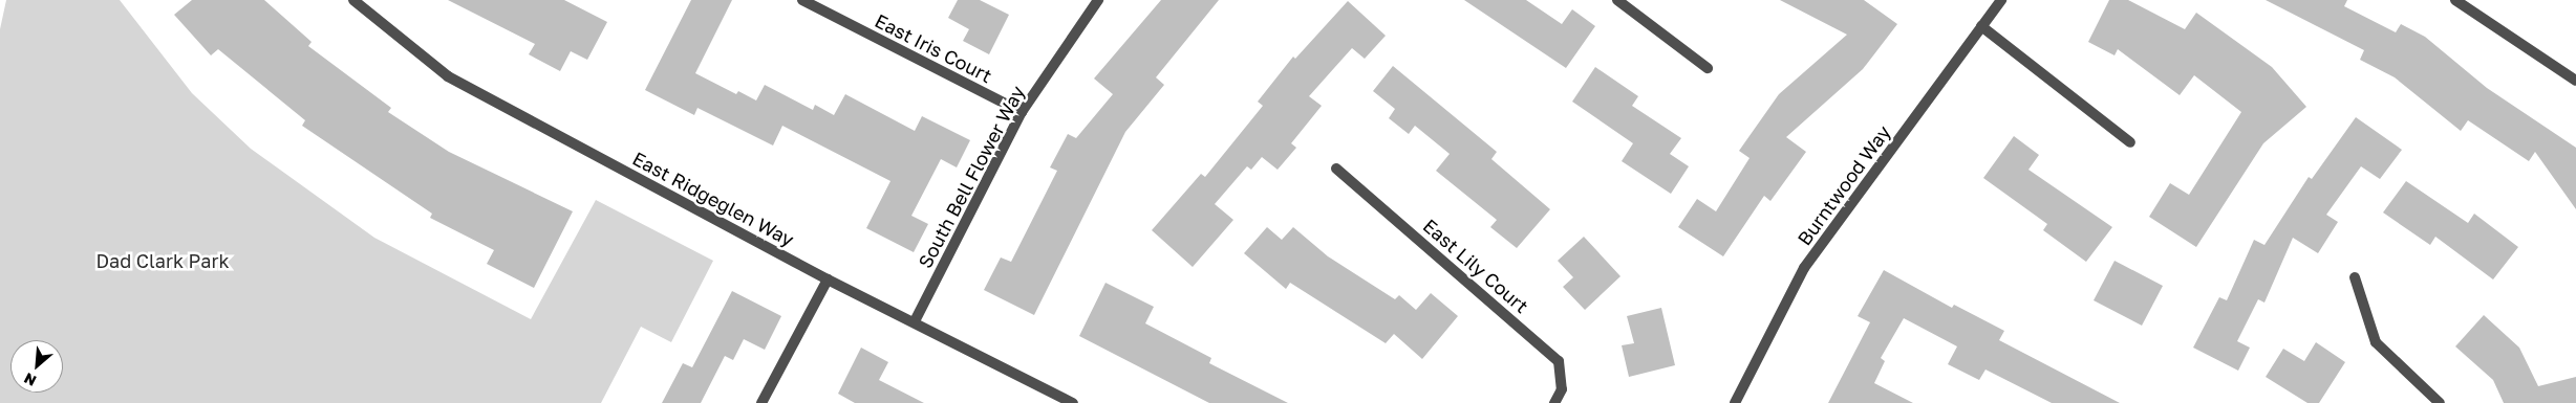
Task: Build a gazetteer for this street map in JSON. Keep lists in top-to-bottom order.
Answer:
{
  "streets": {
    "street": [
      "East Iris Court",
      "South Bell Flower Way",
      "Burntwood Way",
      "East Ridgeglen Way",
      "East Lily Court"
    ]
  },
  "crossings": [
    ["East Iris Court", "South Bell Flower Way"],
    ["South Bell Flower Way", "East Ridgeglen Way"]
  ],
  "parks": ["Dad Clark Park"],
  "north": "bottom left"
}
